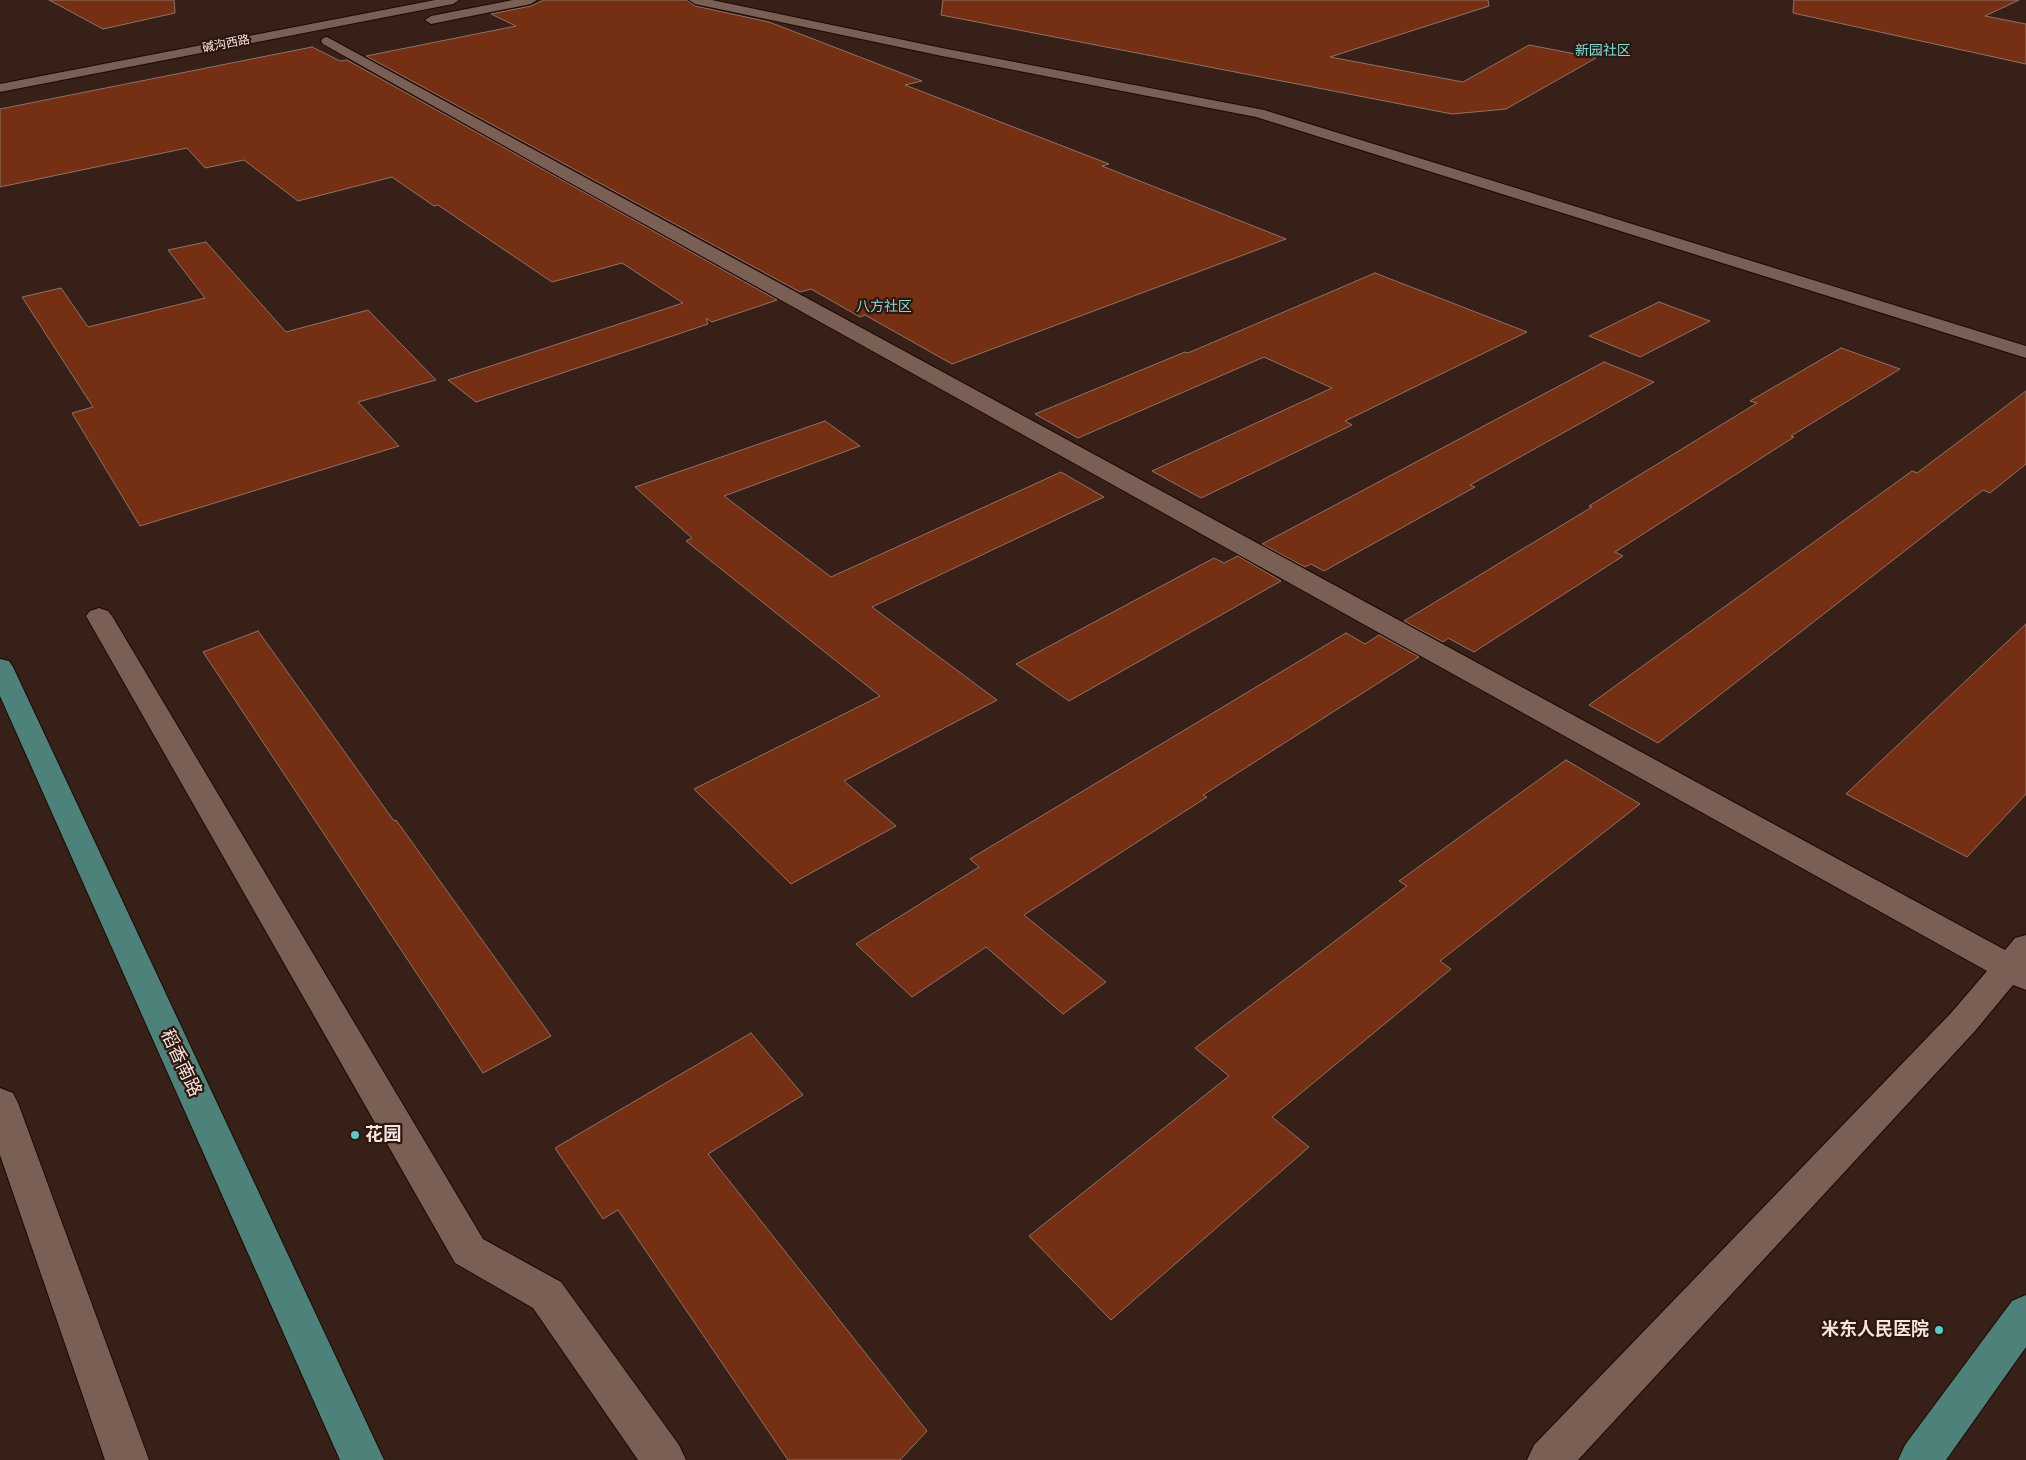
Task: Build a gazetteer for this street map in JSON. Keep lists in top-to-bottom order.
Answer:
{
  "streets": {
    "main road": ["稻香南路"],
    "street": ["碱沟西路"]
  },
  "districts": ["新园社区", "八方社区"],
  "places": ["花园", "米东人民医院"]
}
